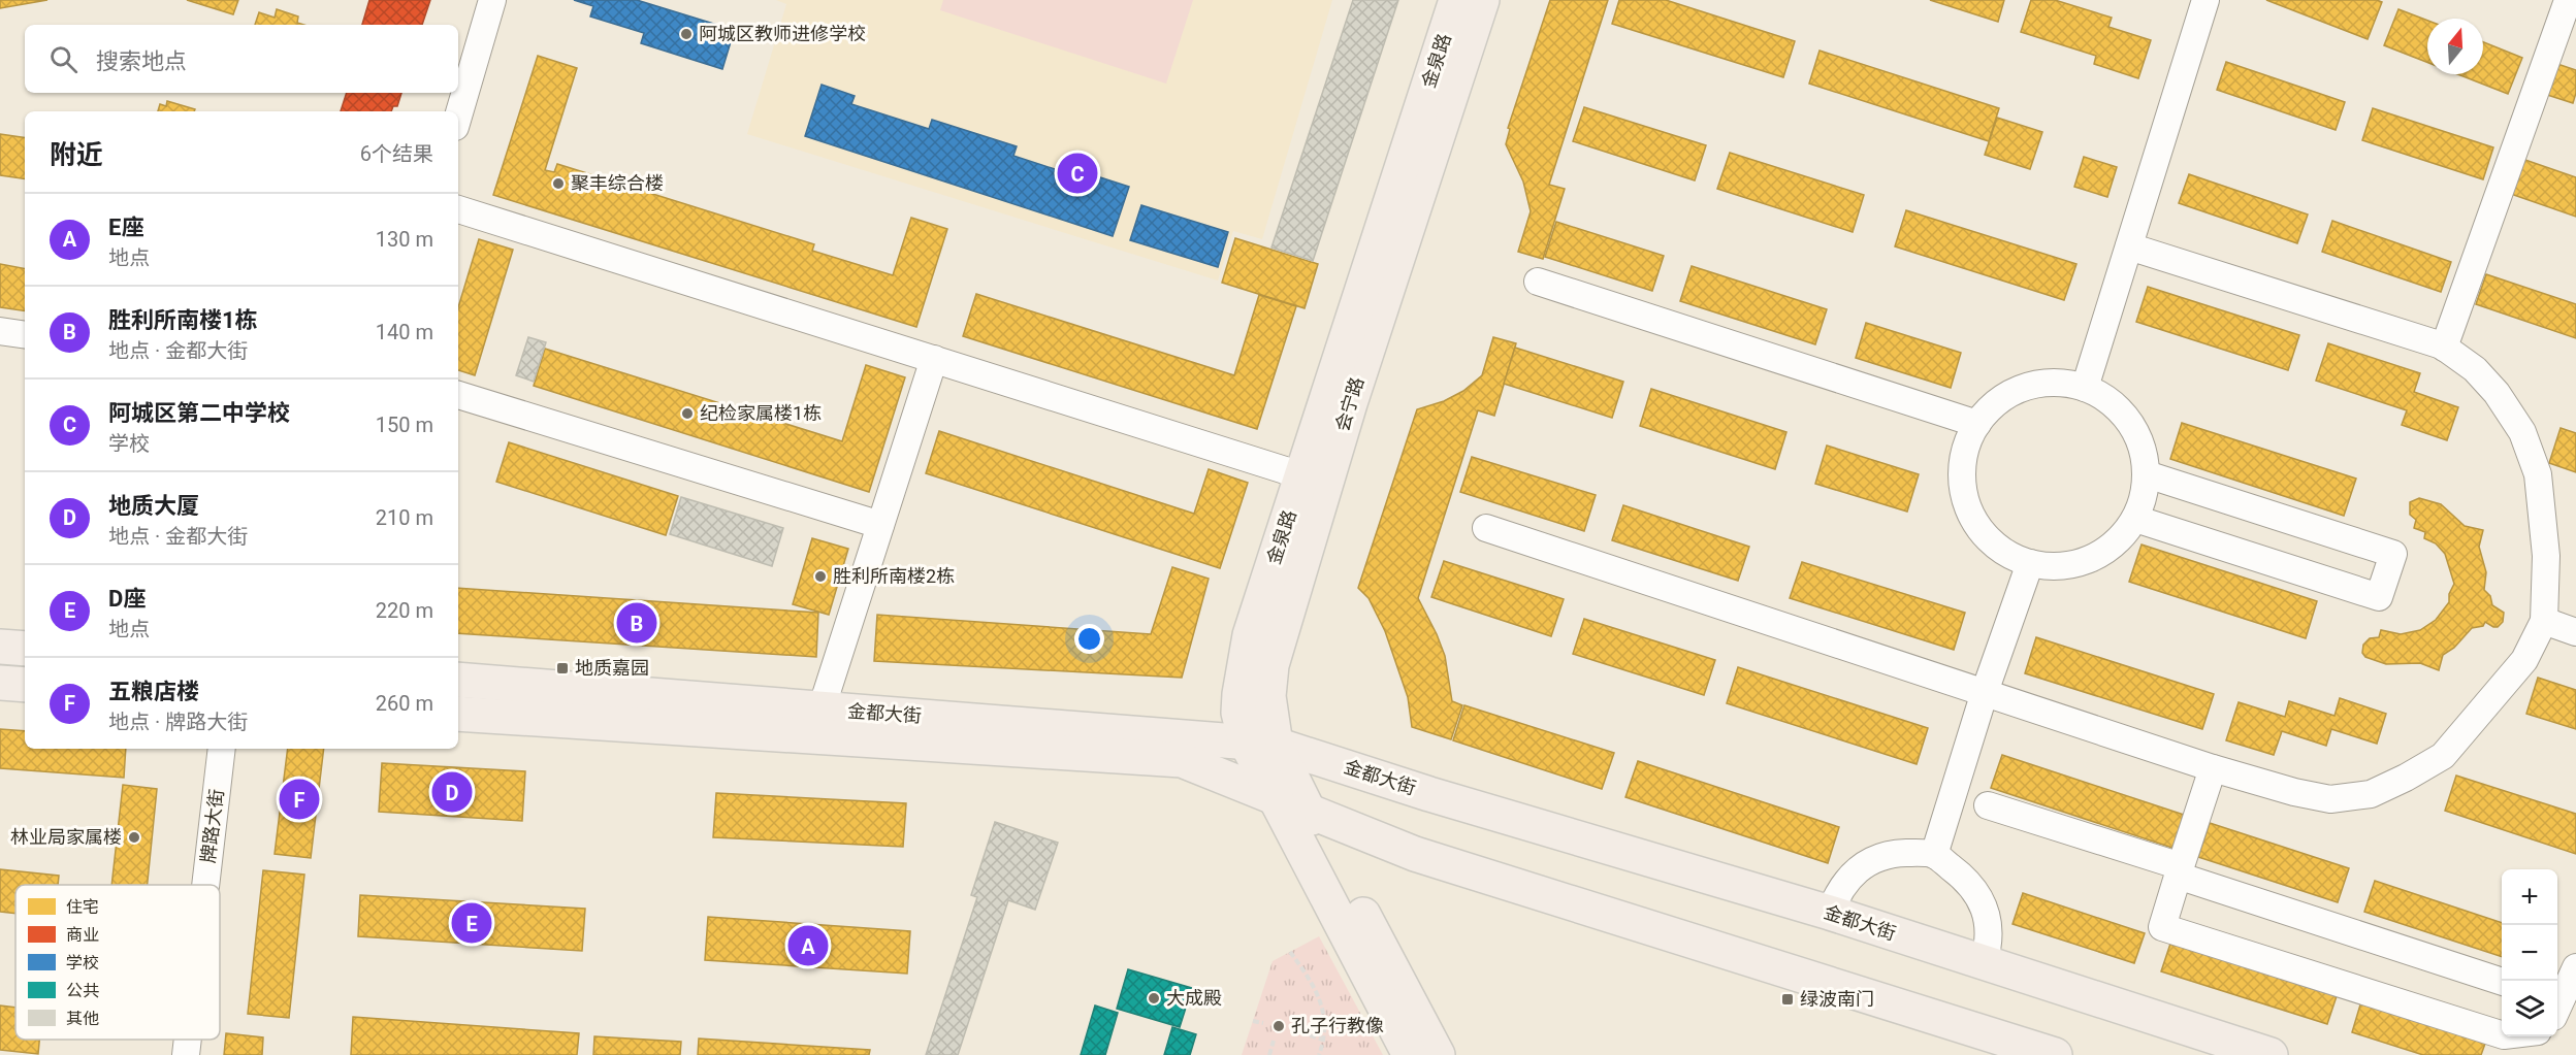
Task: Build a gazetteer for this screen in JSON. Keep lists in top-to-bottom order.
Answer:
{
  "streets": {
    "main road": ["金泉路", "会宁路", "金都大街"],
    "street": ["牌路大街"]
  },
  "crossings": [
    ["金泉路", "会宁路"],
    ["金泉路", "金都大街"],
    ["会宁路", "金都大街"]
  ],
  "places": {
    "other": [
      "阿城区教师进修学校",
      "聚丰综合楼",
      "纪检家属楼1栋",
      "胜利所南楼2栋",
      "林业局家属楼",
      "大成殿",
      "孔子行教像"
    ],
    "transit": ["地质嘉园", "绿波南门"]
  },
  "legend": [
    "住宅",
    "商业",
    "学校",
    "公共",
    "其他"
  ],
  "north": "top",
  "page": {
    "search": "搜索地点",
    "heading": ["附近", "6个结果"],
    "pins": [
      "C",
      "B",
      "D",
      "F",
      "E",
      "A"
    ],
    "list": [
      {
        "mark": "A",
        "name": "E座",
        "note": "地点",
        "value": "130 m"
      },
      {
        "mark": "B",
        "name": "胜利所南楼1栋",
        "note": "地点 · 金都大街",
        "value": "140 m"
      },
      {
        "mark": "C",
        "name": "阿城区第二中学校",
        "note": "学校",
        "value": "150 m"
      },
      {
        "mark": "D",
        "name": "地质大厦",
        "note": "地点 · 金都大街",
        "value": "210 m"
      },
      {
        "mark": "E",
        "name": "D座",
        "note": "地点",
        "value": "220 m"
      },
      {
        "mark": "F",
        "name": "五粮店楼",
        "note": "地点 · 牌路大街",
        "value": "260 m"
      }
    ],
    "map_buttons": ["+", "−"]
  }
}
